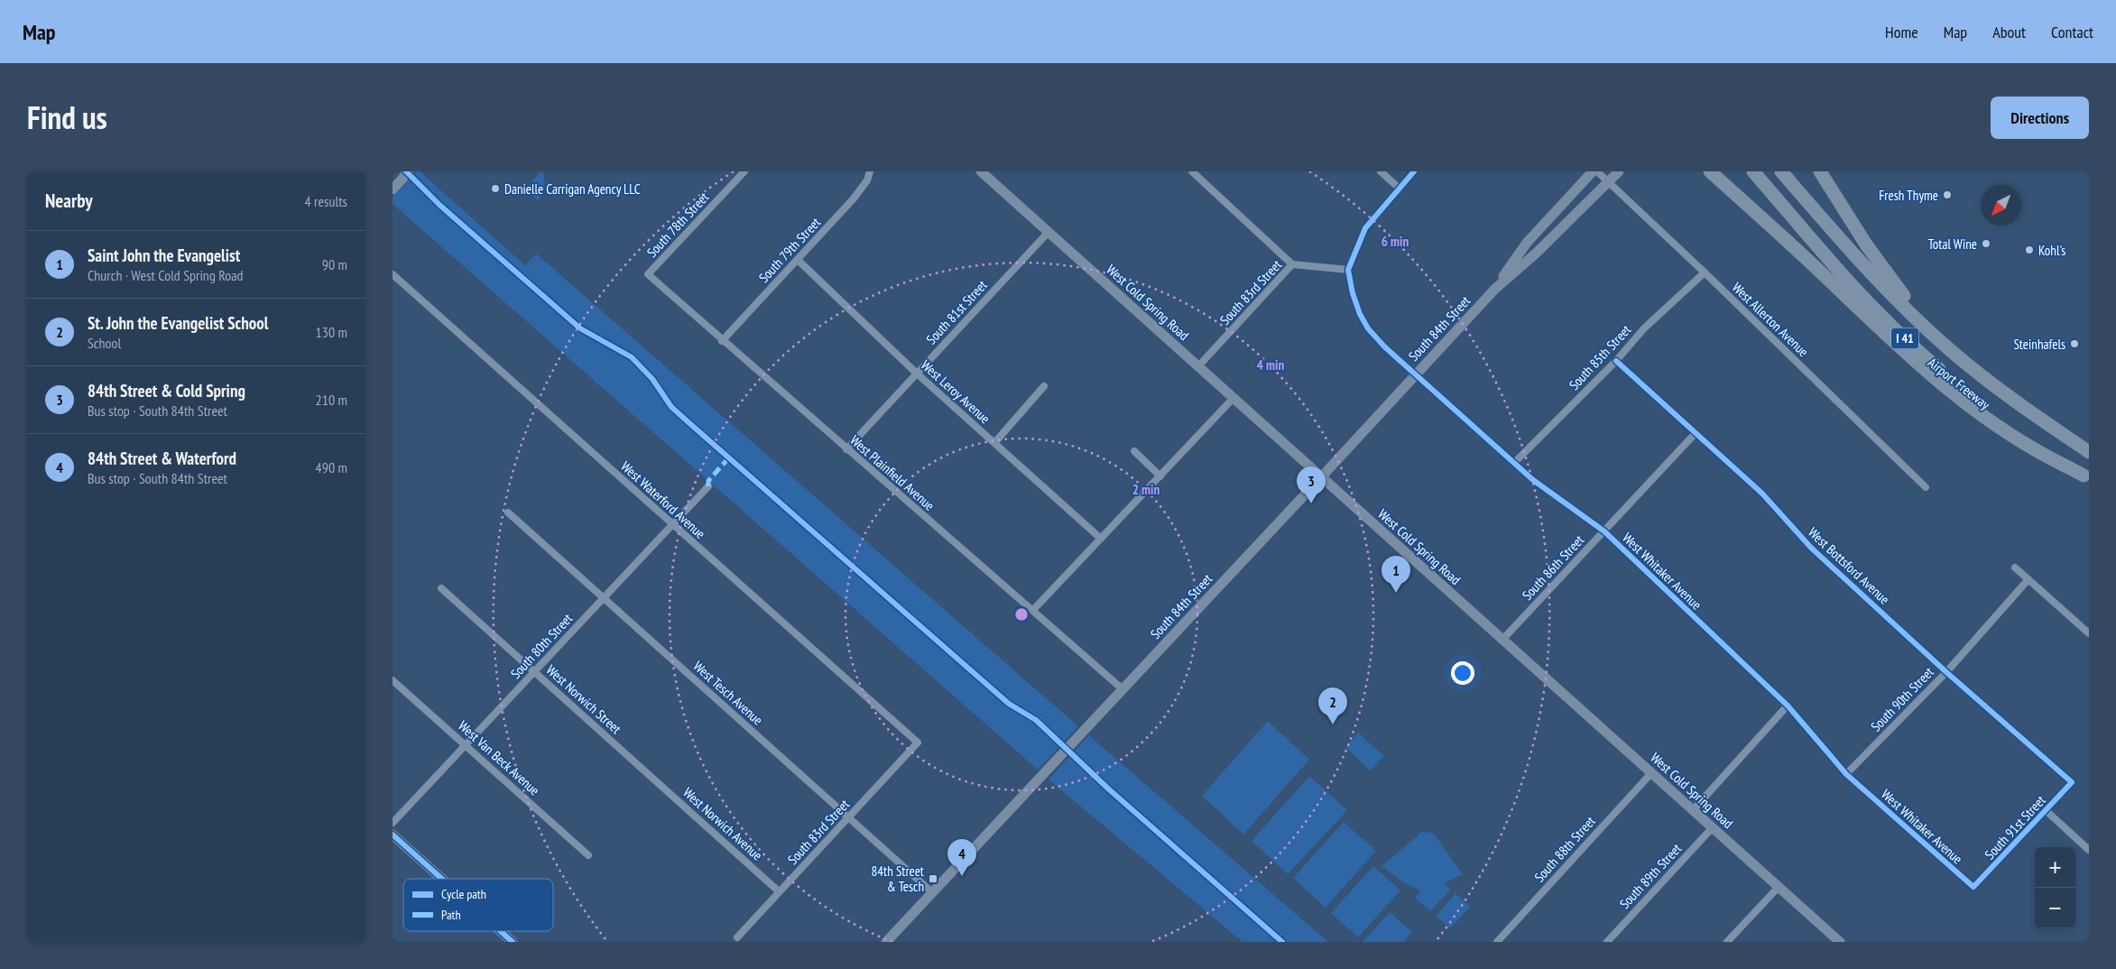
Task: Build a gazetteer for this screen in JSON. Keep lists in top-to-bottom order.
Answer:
{
  "streets": {
    "highway": ["I 41", "Airport Freeway"],
    "street": [
      "South 78th Street",
      "South 79th Street",
      "South 83rd Street",
      "West Cold Spring Road",
      "South 81st Street",
      "West Allerton Avenue",
      "South 84th Street",
      "South 85th Street",
      "West Leroy Avenue",
      "West Plainfield Avenue",
      "West Waterford Avenue",
      "West Bottsford Avenue",
      "South 86th Street",
      "West Whitaker Avenue",
      "South 80th Street",
      "West Tesch Avenue",
      "West Norwich Street",
      "South 90th Street",
      "West Van Beck Avenue",
      "West Norwich Avenue",
      "South 91st Street",
      "South 88th Street",
      "South 89th Street"
    ]
  },
  "crossings": [
    ["South 78th Street", "West Plainfield Avenue"],
    ["South 79th Street", "West Leroy Avenue"],
    ["South 79th Street", "West Plainfield Avenue"],
    ["South 83rd Street", "West Cold Spring Road"],
    ["South 83rd Street", "West Waterford Avenue"],
    ["South 83rd Street", "West Whitaker Avenue"],
    ["South 83rd Street", "West Tesch Avenue"],
    ["South 83rd Street", "West Norwich Avenue"],
    ["West Cold Spring Road", "South 81st Street"],
    ["West Cold Spring Road", "South 84th Street"],
    ["West Cold Spring Road", "South 86th Street"],
    ["West Cold Spring Road", "South 88th Street"],
    ["West Cold Spring Road", "South 89th Street"],
    ["South 81st Street", "West Leroy Avenue"],
    ["South 81st Street", "West Plainfield Avenue"],
    ["West Allerton Avenue", "South 84th Street"],
    ["West Allerton Avenue", "South 85th Street"],
    ["South 84th Street", "West Plainfield Avenue"],
    ["South 84th Street", "West Whitaker Avenue"],
    ["South 84th Street", "West Tesch Avenue"],
    ["South 85th Street", "West Bottsford Avenue"],
    ["South 85th Street", "West Whitaker Avenue"],
    ["West Waterford Avenue", "South 80th Street"],
    ["West Bottsford Avenue", "South 86th Street"],
    ["West Bottsford Avenue", "South 90th Street"],
    ["West Bottsford Avenue", "South 91st Street"],
    ["South 86th Street", "West Whitaker Avenue"],
    ["West Whitaker Avenue", "South 90th Street"],
    ["West Whitaker Avenue", "South 91st Street"],
    ["South 80th Street", "West Tesch Avenue"],
    ["South 80th Street", "West Norwich Street"],
    ["South 80th Street", "West Van Beck Avenue"],
    ["West Norwich Street", "West Norwich Avenue"]
  ],
  "places": {
    "other": [
      "Danielle Carrigan Agency LLC",
      "Fresh Thyme",
      "Total Wine",
      "Kohl's",
      "Steinhafels"
    ],
    "transit": ["84th Street & Tesch"]
  },
  "legend": ["Cycle path", "Path"],
  "north": "bottom left",
  "page": {
    "header": "Map",
    "nav": [
      "Home",
      "Map",
      "About",
      "Contact"
    ],
    "title": "Find us",
    "buttons": "Directions",
    "heading": ["Nearby", "4 results"],
    "list": [
      {
        "mark": "1",
        "name": "Saint John the Evangelist",
        "note": "Church · West Cold Spring Road",
        "value": "90 m"
      },
      {
        "mark": "2",
        "name": "St. John the Evangelist School",
        "note": "School",
        "value": "130 m"
      },
      {
        "mark": "3",
        "name": "84th Street & Cold Spring",
        "note": "Bus stop · South 84th Street",
        "value": "210 m"
      },
      {
        "mark": "4",
        "name": "84th Street & Waterford",
        "note": "Bus stop · South 84th Street",
        "value": "490 m"
      }
    ],
    "pins": [
      "3",
      "1",
      "2",
      "4"
    ],
    "map_buttons": ["+", "−"]
  },
  "rings": ["6 min", "4 min", "2 min"]
}
